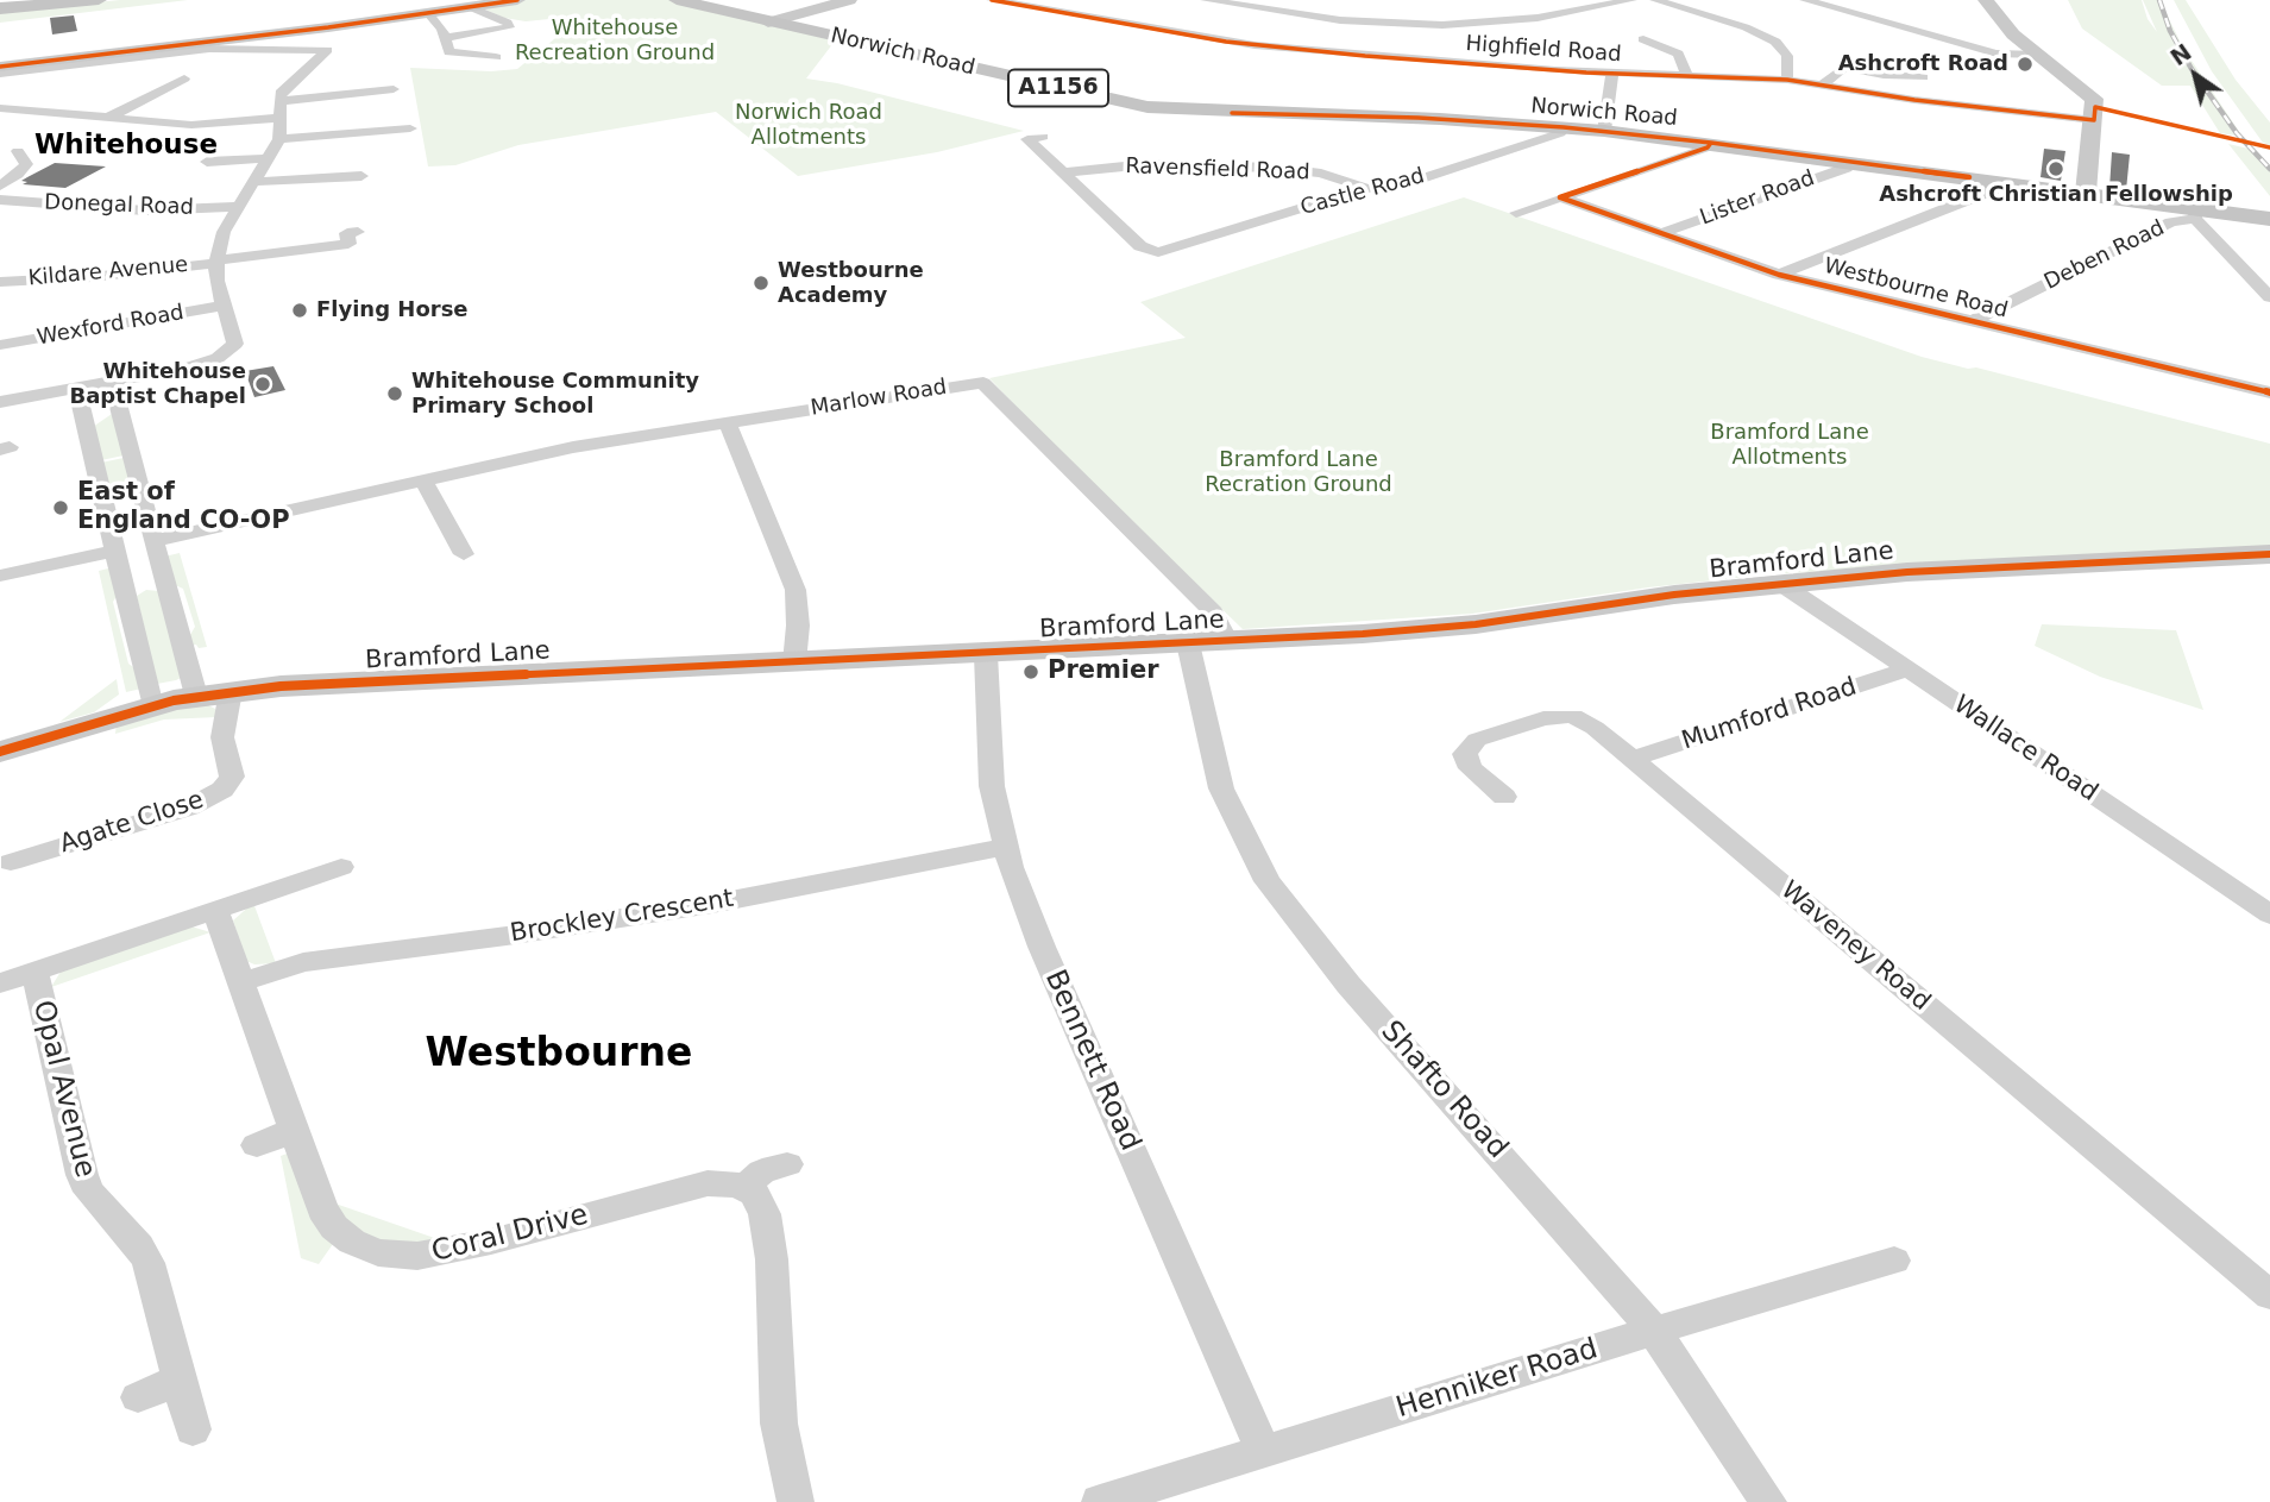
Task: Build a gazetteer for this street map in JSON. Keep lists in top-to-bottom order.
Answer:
{
  "streets": {
    "main road": ["Norwich Road", "A1156"],
    "street": [
      "Highfield Road",
      "Ravensfield Road",
      "Castle Road",
      "Lister Road",
      "Donegal Road",
      "Deben Road",
      "Kildare Avenue",
      "Westbourne Road",
      "Wexford Road",
      "Marlow Road",
      "Bramford Lane",
      "Mumford Road",
      "Wallace Road",
      "Agate Close",
      "Brockley Crescent",
      "Waveney Road",
      "Bennett Road",
      "Opal Avenue",
      "Shafto Road",
      "Coral Drive",
      "Henniker Road"
    ]
  },
  "crossings": [
    ["Norwich Road", "Castle Road"],
    ["Norwich Road", "Lister Road"],
    ["Norwich Road", "Deben Road"],
    ["Ravensfield Road", "Castle Road"],
    ["Lister Road", "Westbourne Road"],
    ["Deben Road", "Westbourne Road"],
    ["Marlow Road", "Bramford Lane"],
    ["Bramford Lane", "Wallace Road"],
    ["Bramford Lane", "Agate Close"],
    ["Bramford Lane", "Bennett Road"],
    ["Bramford Lane", "Shafto Road"],
    ["Mumford Road", "Wallace Road"],
    ["Mumford Road", "Waveney Road"],
    ["Brockley Crescent", "Bennett Road"],
    ["Brockley Crescent", "Coral Drive"],
    ["Bennett Road", "Henniker Road"],
    ["Shafto Road", "Henniker Road"]
  ],
  "districts": ["Whitehouse", "Westbourne"],
  "parks": [
    "Whitehouse Recreation Ground",
    "Norwich Road Allotments",
    "Bramford Lane Allotments",
    "Bramford Lane Recration Ground"
  ],
  "places": [
    "Ashcroft Road",
    "Ashcroft Christian Fellowship",
    "Westbourne Academy",
    "Flying Horse",
    "Whitehouse Baptist Chapel",
    "Whitehouse Community Primary School",
    "East of England CO-OP",
    "Premier"
  ],
  "north": "top left"
}
